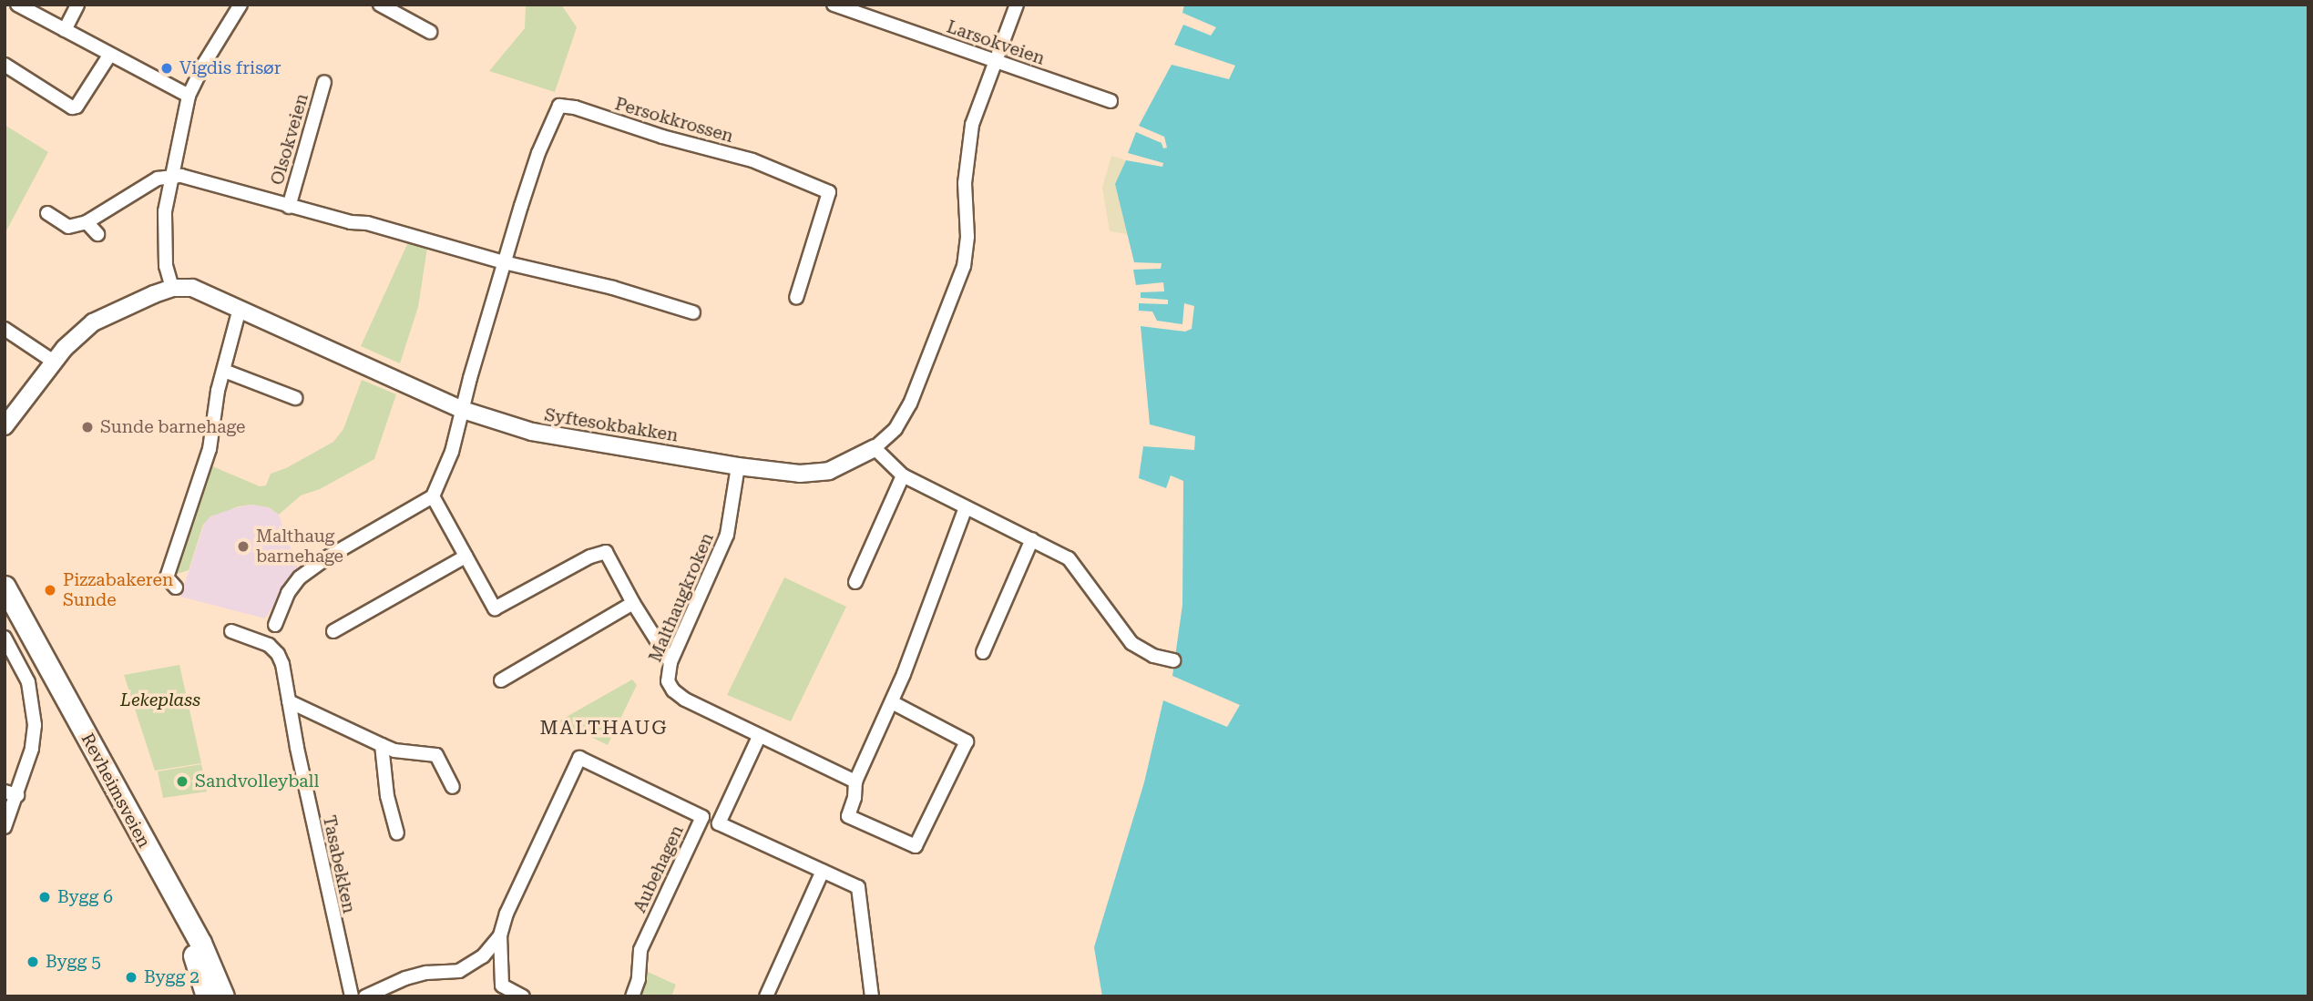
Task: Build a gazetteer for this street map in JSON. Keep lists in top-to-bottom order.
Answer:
{
  "streets": {
    "main road": ["Revheimsveien"],
    "street": [
      "Larsokveien",
      "Persokkrossen",
      "Olsokveien",
      "Syftesokbakken",
      "Malthaugkroken",
      "Tasabekken",
      "Aubehagen"
    ]
  },
  "crossings": [
    ["Larsokveien", "Syftesokbakken"],
    ["Persokkrossen", "Olsokveien"],
    ["Persokkrossen", "Syftesokbakken"],
    ["Syftesokbakken", "Malthaugkroken"]
  ],
  "districts": ["MALTHAUG"],
  "parks": ["Lekeplass"],
  "places": [
    "Vigdis frisør",
    "Sunde barnehage",
    "Malthaug barnehage",
    "Pizzabakeren Sunde",
    "Sandvolleyball",
    "Bygg 6",
    "Bygg 5",
    "Bygg 2"
  ]
}
